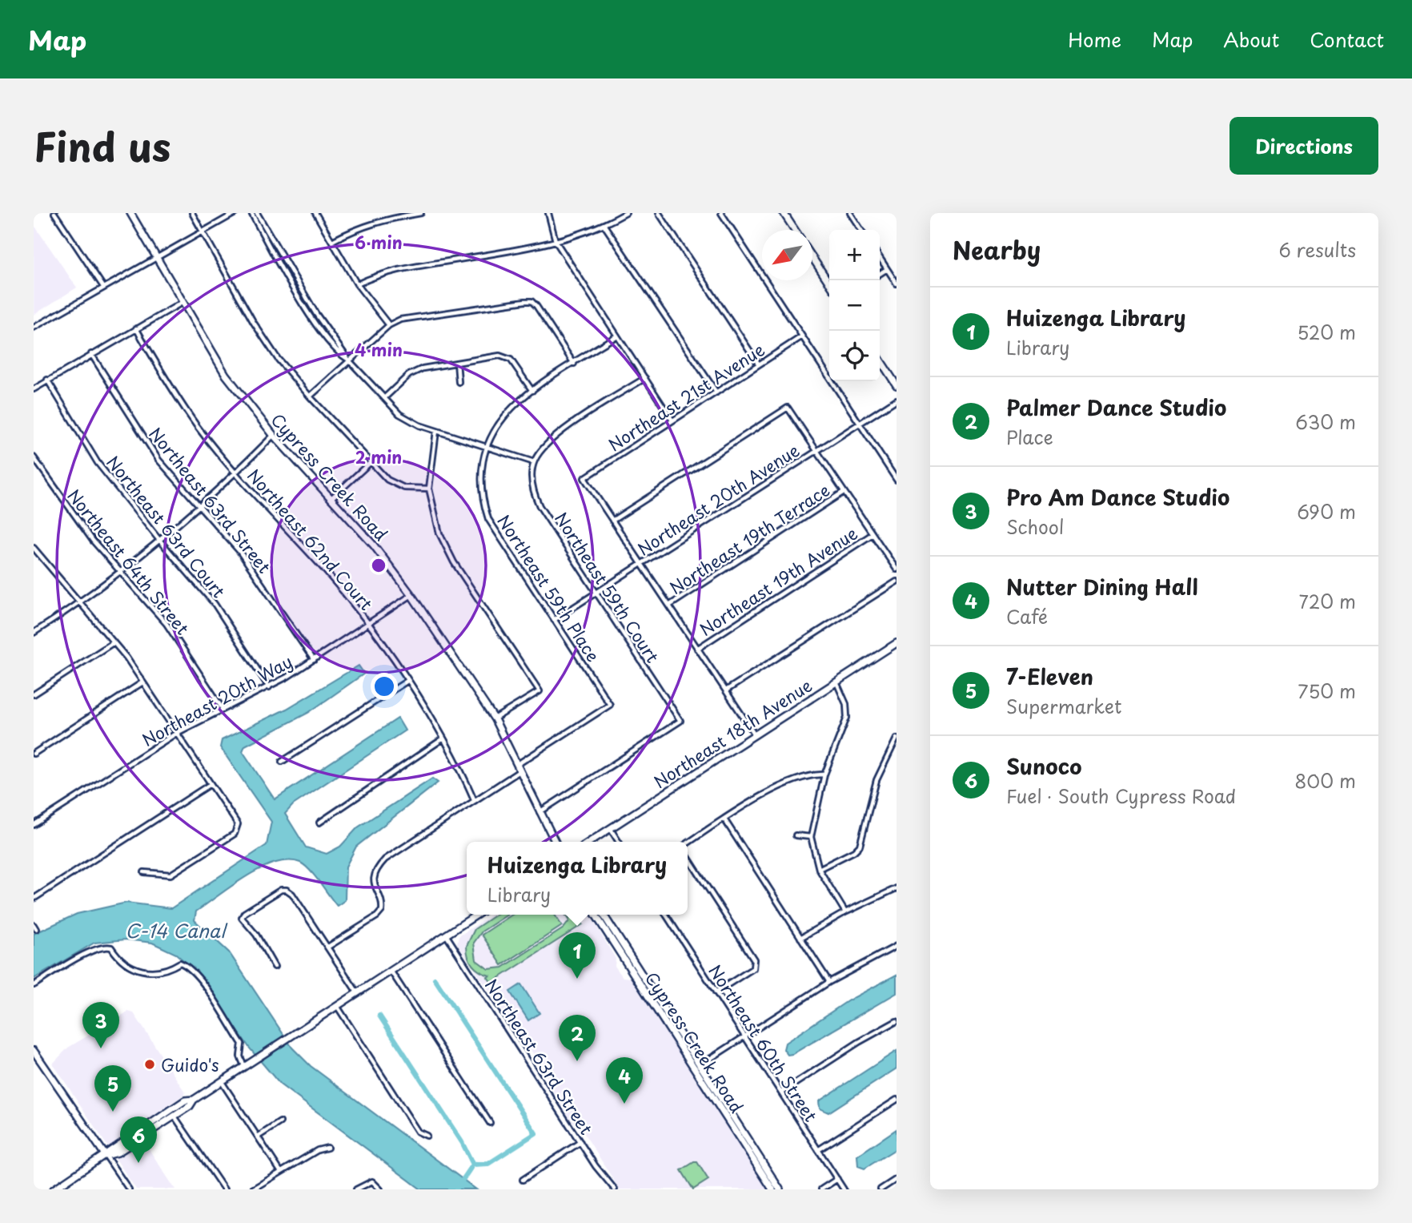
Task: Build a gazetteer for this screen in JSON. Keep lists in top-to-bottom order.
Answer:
{
  "streets": {
    "street": [
      "Northeast 21st Avenue",
      "Cypress Creek Road",
      "Northeast 20th Avenue",
      "Northeast 63rd Street",
      "Northeast 63rd Court",
      "Northeast 19th Terrace",
      "Northeast 62nd Court",
      "Northeast 64th Street",
      "Northeast 19th Avenue",
      "Northeast 59th Court",
      "Northeast 59th Place",
      "Northeast 20th Way",
      "Northeast 18th Avenue",
      "Northeast 60th Street"
    ]
  },
  "crossings": [
    ["Cypress Creek Road", "Northeast 59th Court"],
    ["Cypress Creek Road", "Northeast 59th Place"],
    ["Cypress Creek Road", "Northeast 20th Way"],
    ["Northeast 20th Avenue", "Northeast 59th Court"],
    ["Northeast 20th Avenue", "Northeast 59th Place"],
    ["Northeast 63rd Street", "Northeast 20th Way"],
    ["Northeast 63rd Court", "Northeast 20th Way"],
    ["Northeast 62nd Court", "Northeast 20th Way"],
    ["Northeast 64th Street", "Northeast 20th Way"]
  ],
  "water": ["C-14 Canal"],
  "places": ["Guido's"],
  "north": "bottom left",
  "page": {
    "header": "Map",
    "nav": [
      "Home",
      "Map",
      "About",
      "Contact"
    ],
    "title": "Find us",
    "buttons": "Directions",
    "heading": ["Nearby", "6 results"],
    "map_buttons": ["+", "−"],
    "list": [
      {
        "mark": "1",
        "name": "Huizenga Library",
        "note": "Library",
        "value": "520 m"
      },
      {
        "mark": "2",
        "name": "Palmer Dance Studio",
        "note": "Place",
        "value": "630 m"
      },
      {
        "mark": "3",
        "name": "Pro Am Dance Studio",
        "note": "School",
        "value": "690 m"
      },
      {
        "mark": "4",
        "name": "Nutter Dining Hall",
        "note": "Café",
        "value": "720 m"
      },
      {
        "mark": "5",
        "name": "7-Eleven",
        "note": "Supermarket",
        "value": "750 m"
      },
      {
        "mark": "6",
        "name": "Sunoco",
        "note": "Fuel · South Cypress Road",
        "value": "800 m"
      }
    ],
    "popup": ["Huizenga Library", "Library"],
    "pins": [
      "1",
      "3",
      "2",
      "4",
      "5",
      "6"
    ]
  },
  "rings": ["6 min", "4 min", "2 min"]
}
